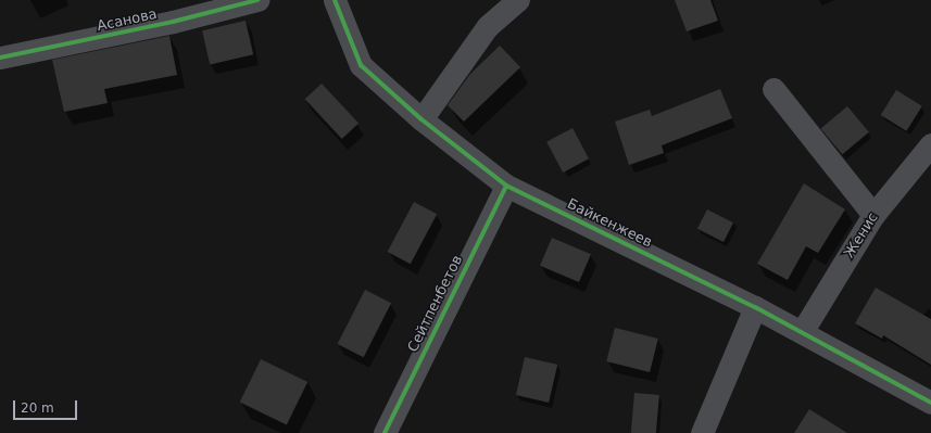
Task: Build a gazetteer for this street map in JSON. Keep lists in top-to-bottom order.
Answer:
{
  "streets": {
    "street": [
      "Асанова",
      "Байкенжеев",
      "Женис",
      "Сейтпенбетов"
    ]
  },
  "crossings": [
    ["Байкенжеев", "Женис"],
    ["Байкенжеев", "Сейтпенбетов"]
  ],
  "scale_bar": "20 m"
}
